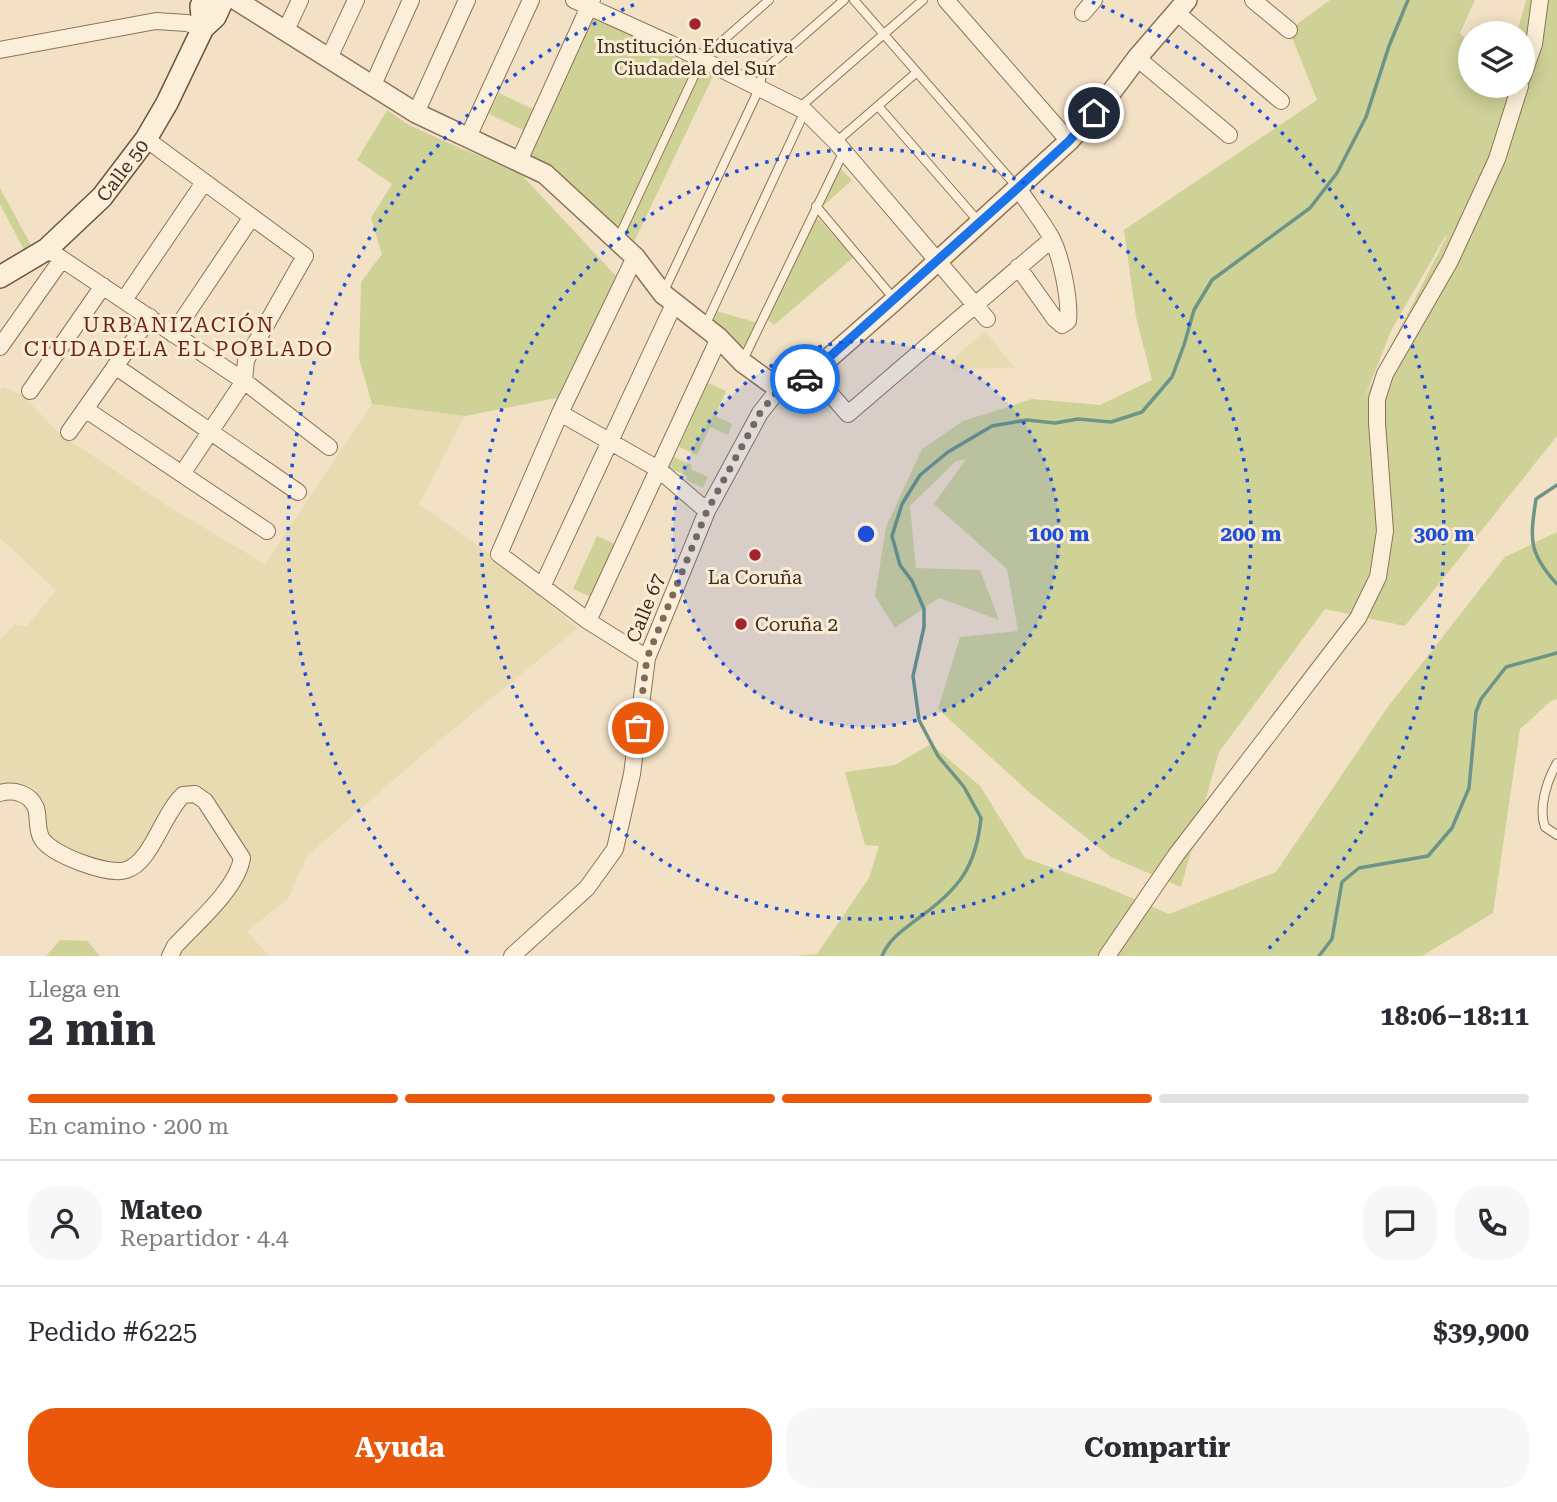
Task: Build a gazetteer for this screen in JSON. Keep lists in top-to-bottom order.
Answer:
{
  "streets": {
    "main road": ["Calle 50"],
    "street": ["Calle 67"]
  },
  "districts": ["URBANIZACIÓN CIUDADELA EL POBLADO"],
  "places": ["Institución Educativa Ciudadela del Sur", "La Coruña", "Coruña 2"],
  "page": {
    "heading": ["2 min", "Llega en", "18:06–18:11"],
    "panel": [
      "Mateo",
      "Repartidor · 4.4",
      "Pedido #6225",
      "$39,900"
    ],
    "bar": "En camino · 200 m",
    "buttons": ["Ayuda", "Compartir"]
  },
  "rings": ["100 m", "200 m", "300 m"]
}
